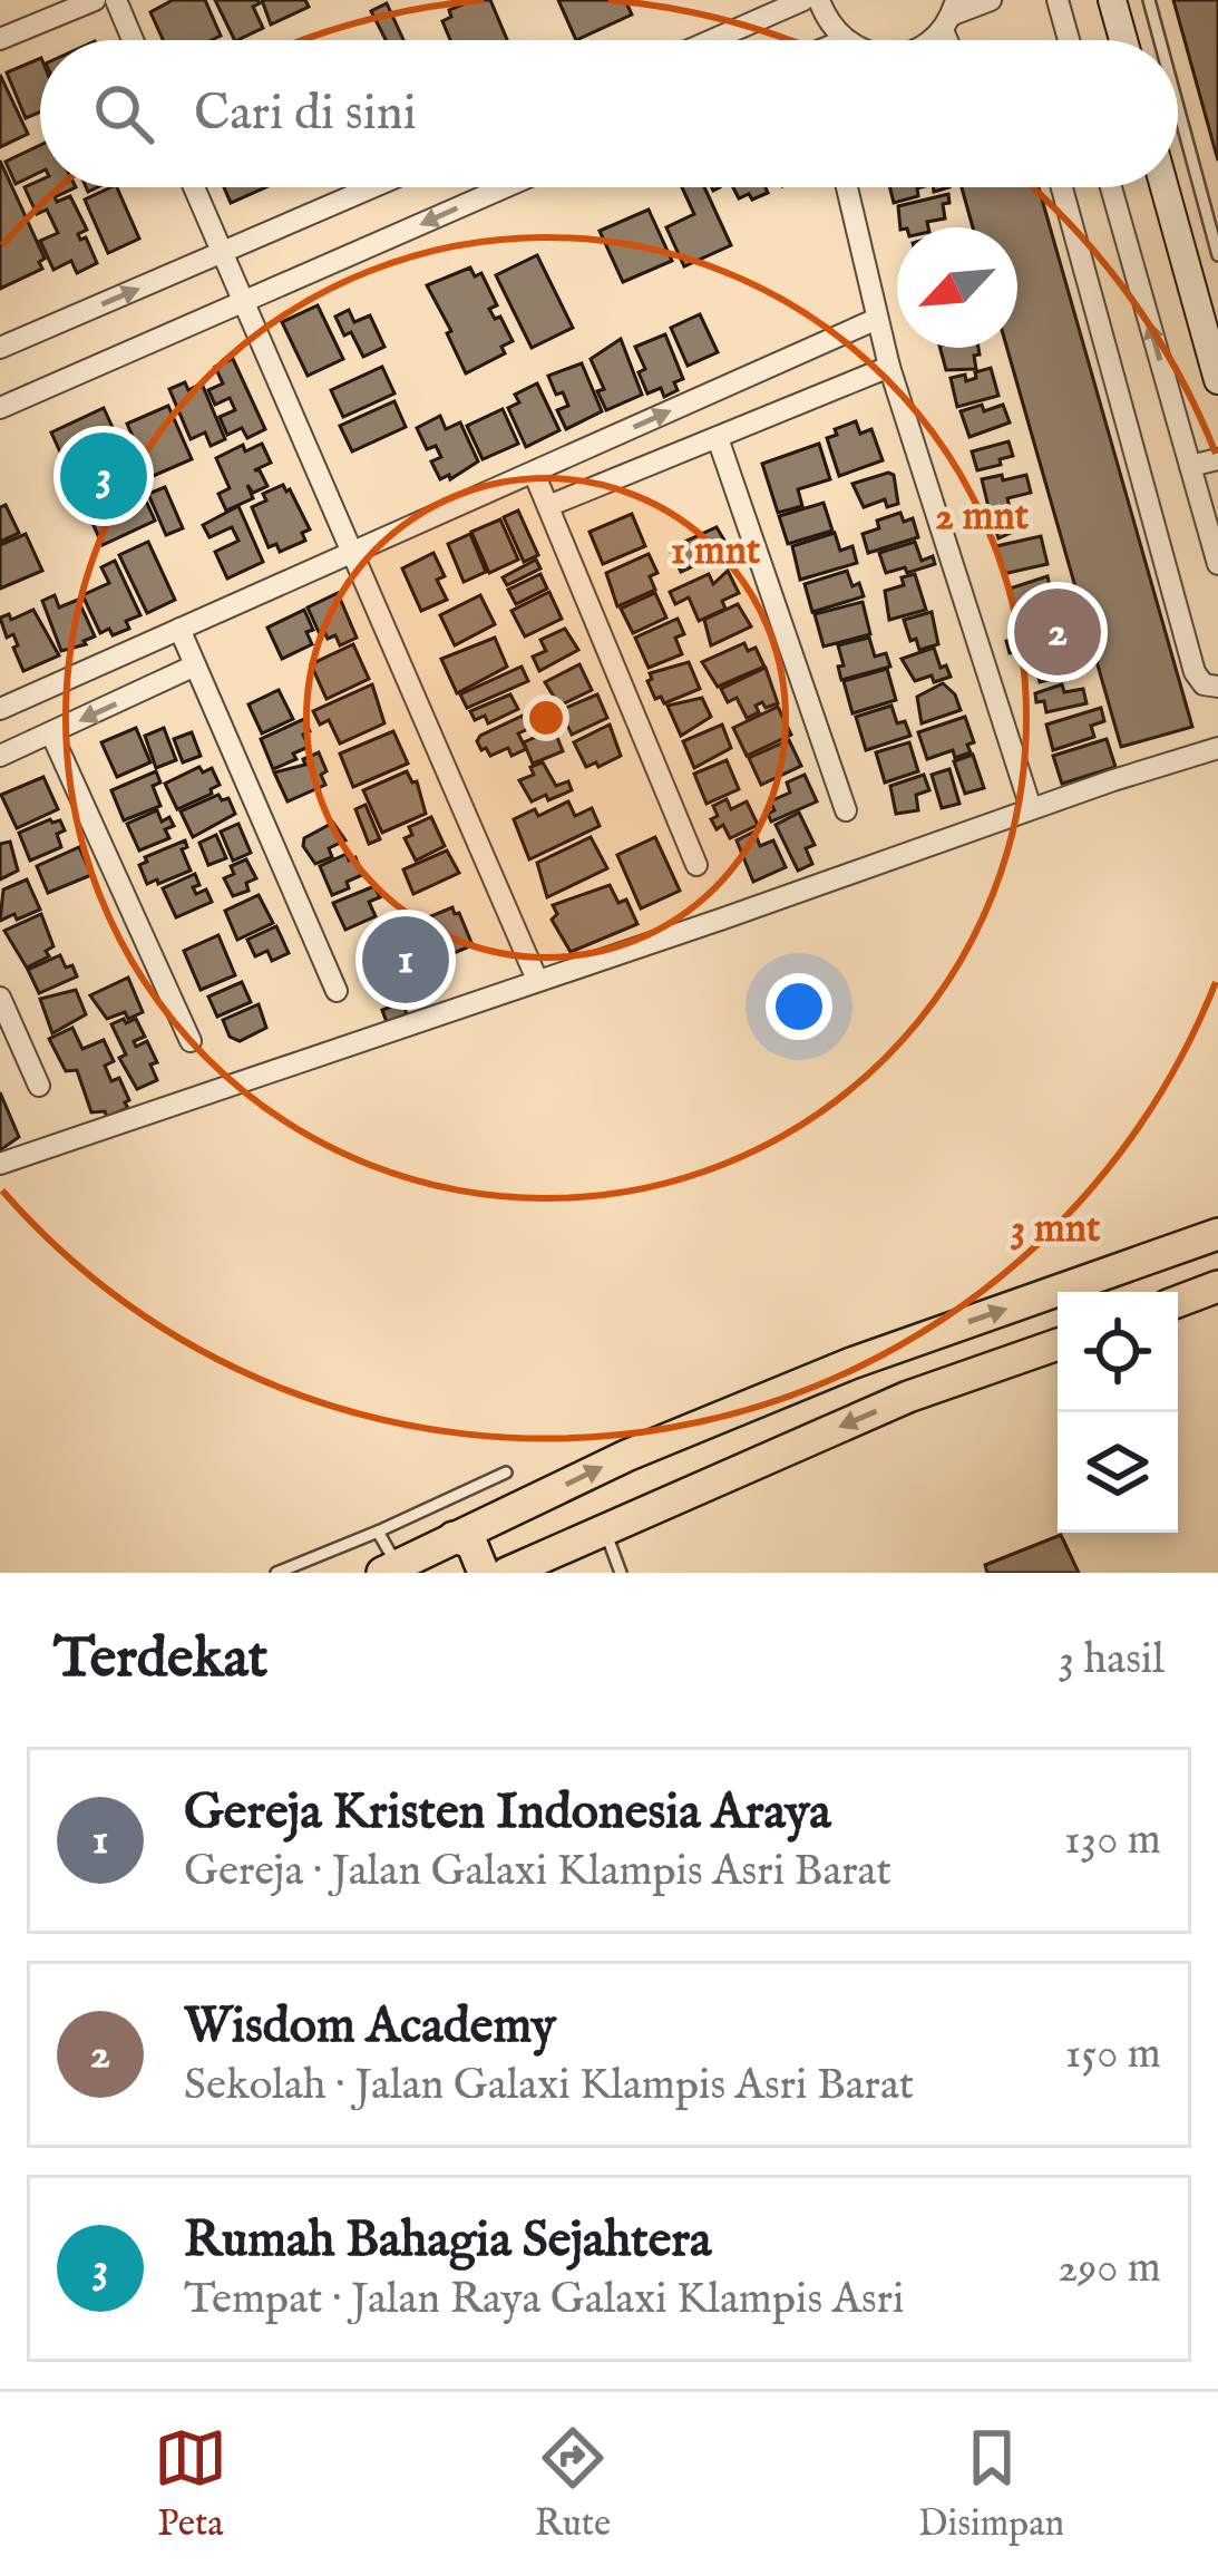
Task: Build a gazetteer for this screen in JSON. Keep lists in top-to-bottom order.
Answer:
{
  "north": "bottom left",
  "page": {
    "search": "Cari di sini",
    "pins": ["3", "2", "1"],
    "heading": ["Terdekat", "3 hasil"],
    "list": [
      {
        "mark": "1",
        "name": "Gereja Kristen Indonesia Araya",
        "note": "Gereja · Jalan Galaxi Klampis Asri Barat",
        "value": "130 m"
      },
      {
        "mark": "2",
        "name": "Wisdom Academy",
        "note": "Sekolah · Jalan Galaxi Klampis Asri Barat",
        "value": "150 m"
      },
      {
        "mark": "3",
        "name": "Rumah Bahagia Sejahtera",
        "note": "Tempat · Jalan Raya Galaxi Klampis Asri",
        "value": "290 m"
      }
    ],
    "nav": ["Peta", "Rute", "Disimpan"]
  },
  "rings": ["2 mnt", "1 mnt", "3 mnt"]
}
